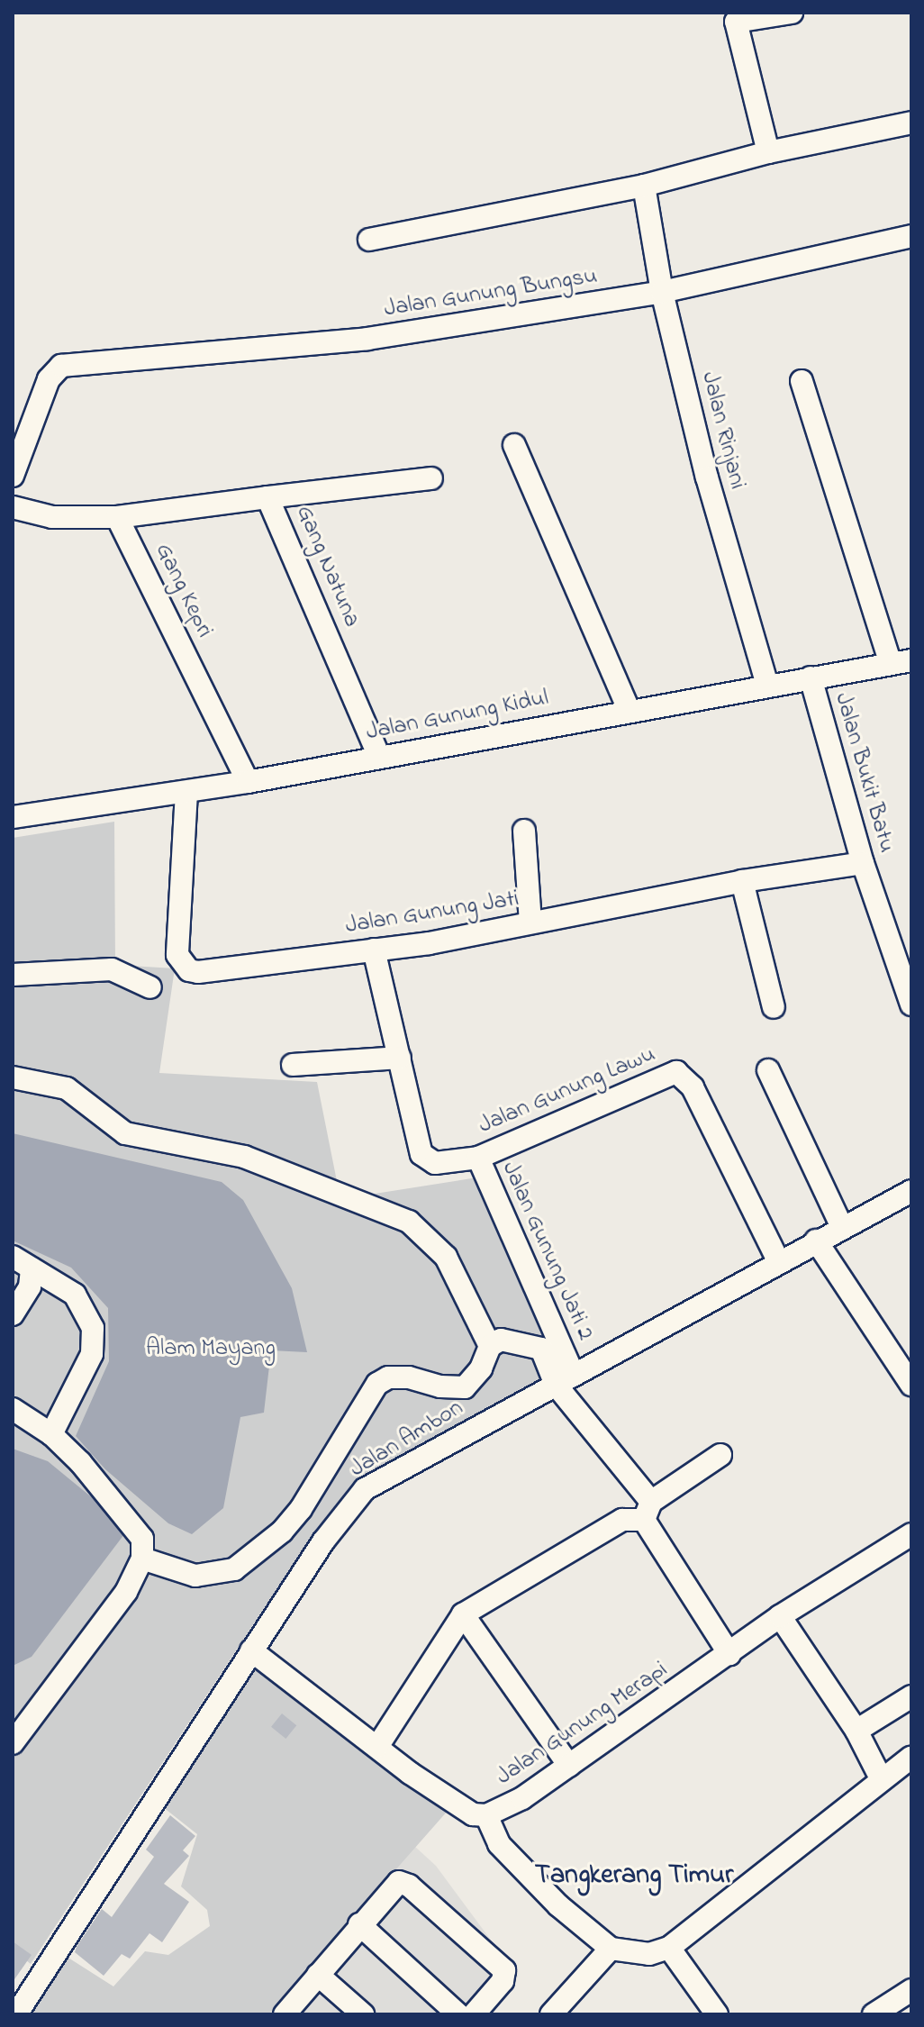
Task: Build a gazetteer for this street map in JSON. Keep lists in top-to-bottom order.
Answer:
{
  "streets": {
    "street": [
      "Jalan Gunung Bungsu",
      "Jalan Rinjani",
      "Gang Natuna",
      "Gang Kepri",
      "Jalan Gunung Kidul",
      "Jalan Bukit Batu",
      "Jalan Gunung Jati",
      "Jalan Gunung Lawu",
      "Jalan Gunung Jati 2",
      "Jalan Ambon",
      "Jalan Gunung Merapi"
    ]
  },
  "crossings": [
    ["Jalan Gunung Bungsu", "Jalan Rinjani"],
    ["Jalan Rinjani", "Jalan Gunung Kidul"],
    ["Gang Natuna", "Gang Kepri"],
    ["Gang Natuna", "Jalan Gunung Kidul"],
    ["Gang Kepri", "Jalan Gunung Kidul"],
    ["Jalan Gunung Kidul", "Jalan Bukit Batu"],
    ["Jalan Gunung Kidul", "Jalan Gunung Jati"],
    ["Jalan Bukit Batu", "Jalan Gunung Jati"],
    ["Jalan Gunung Jati", "Jalan Gunung Jati 2"],
    ["Jalan Gunung Lawu", "Jalan Gunung Jati 2"],
    ["Jalan Gunung Lawu", "Jalan Ambon"],
    ["Jalan Gunung Jati 2", "Jalan Ambon"],
    ["Jalan Ambon", "Jalan Gunung Merapi"]
  ],
  "districts": ["Tangkerang Timur"],
  "parks": ["Alam Mayang"]
}
